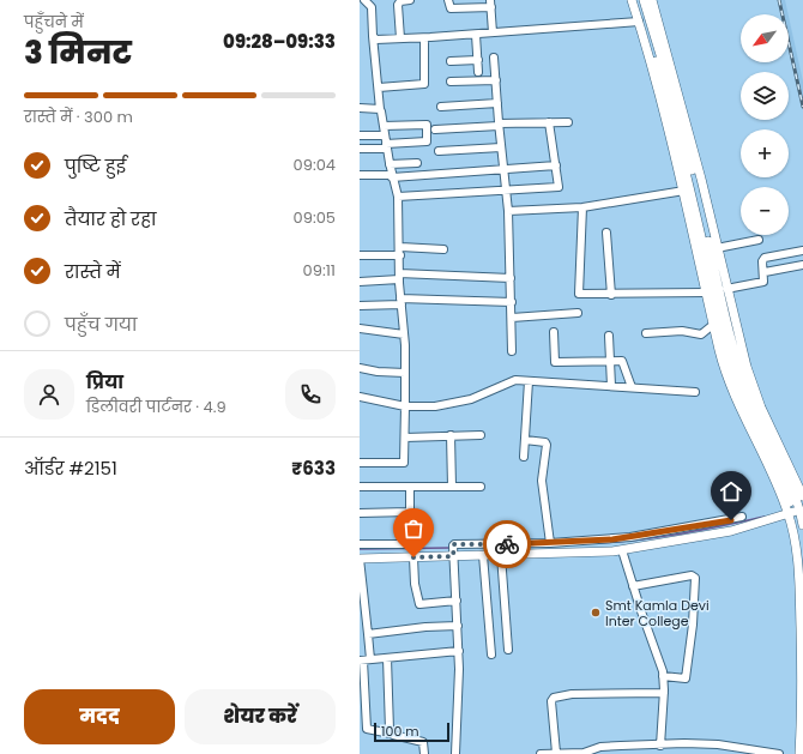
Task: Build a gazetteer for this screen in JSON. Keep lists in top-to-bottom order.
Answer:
{
  "places": ["Smt Kamla Devi Inter College"],
  "scale_bar": "100 m",
  "north": "bottom left",
  "page": {
    "heading": ["3 मिनट", "पहुँचने में", "09:28–09:33"],
    "panel": [
      "प्रिया",
      "डिलीवरी पार्टनर · 4.9",
      "ऑर्डर #2151",
      "₹633"
    ],
    "map_buttons": ["+", "−"],
    "bar": "रास्ते में · 300 m",
    "list": [
      ["पुष्टि हुई", "09:04"],
      ["तैयार हो रहा", "09:05"],
      ["रास्ते में", "09:11"],
      "पहुँच गया"
    ],
    "buttons": ["मदद", "शेयर करें"],
    "scale": "100 m"
  }
}
